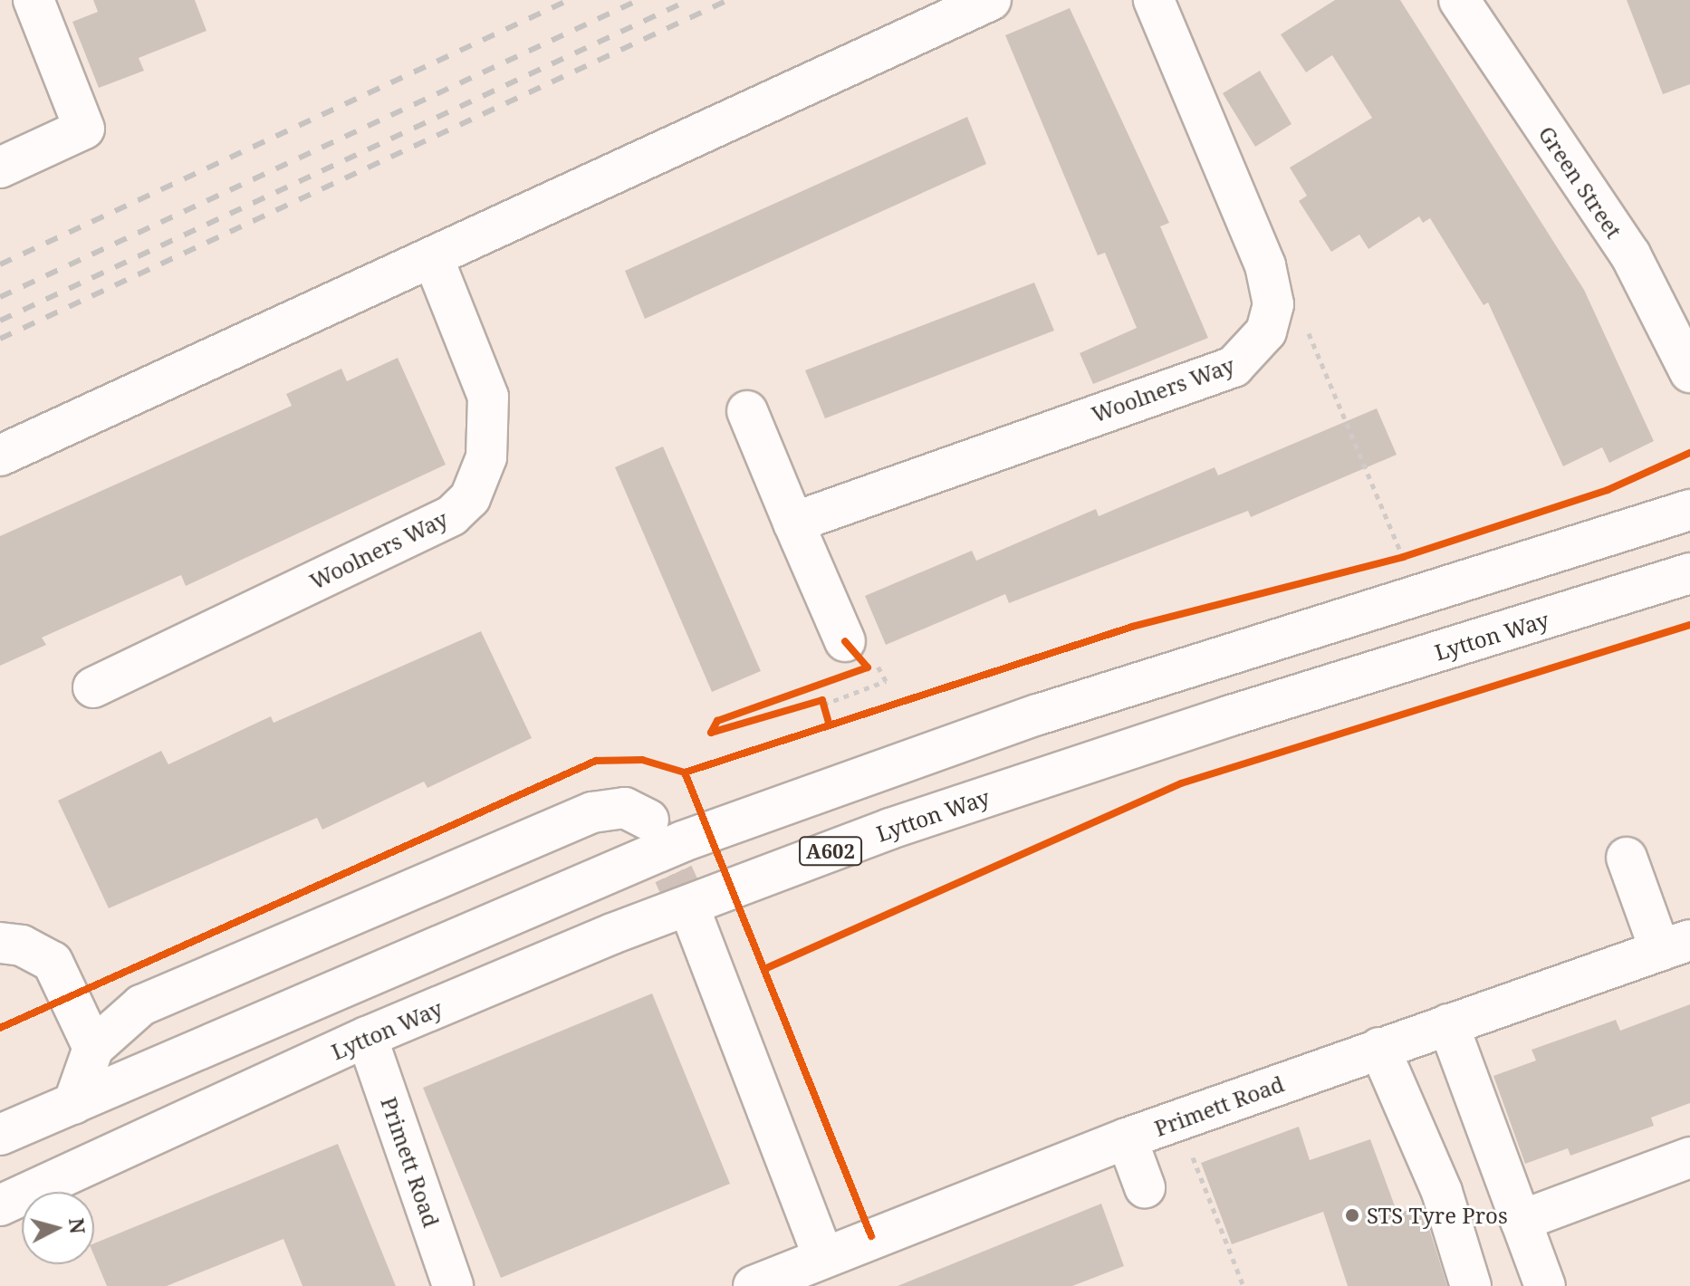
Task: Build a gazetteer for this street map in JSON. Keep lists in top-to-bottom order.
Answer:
{
  "streets": {
    "street": [
      "Green Street",
      "Woolners Way",
      "Lytton Way",
      "A602",
      "Primett Road"
    ]
  },
  "crossings": [
    ["Lytton Way", "Primett Road"]
  ],
  "places": ["STS Tyre Pros"],
  "north": "right"
}
